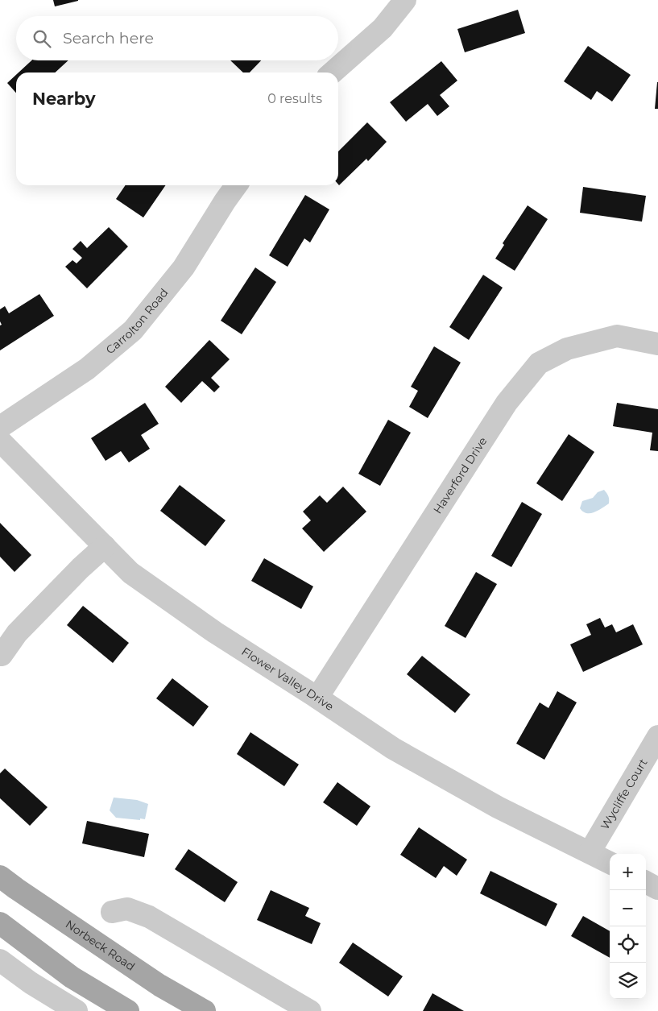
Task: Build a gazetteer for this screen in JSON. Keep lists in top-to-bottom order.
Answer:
{
  "streets": {
    "main road": ["Norbeck Road"],
    "street": [
      "Carrolton Road",
      "Haverford Drive",
      "Flower Valley Drive",
      "Wycliffe Court"
    ]
  },
  "crossings": [
    ["Haverford Drive", "Flower Valley Drive"],
    ["Flower Valley Drive", "Wycliffe Court"]
  ],
  "page": {
    "search": "Search here",
    "heading": ["Nearby", "0 results"],
    "map_buttons": ["+", "−"]
  }
}
